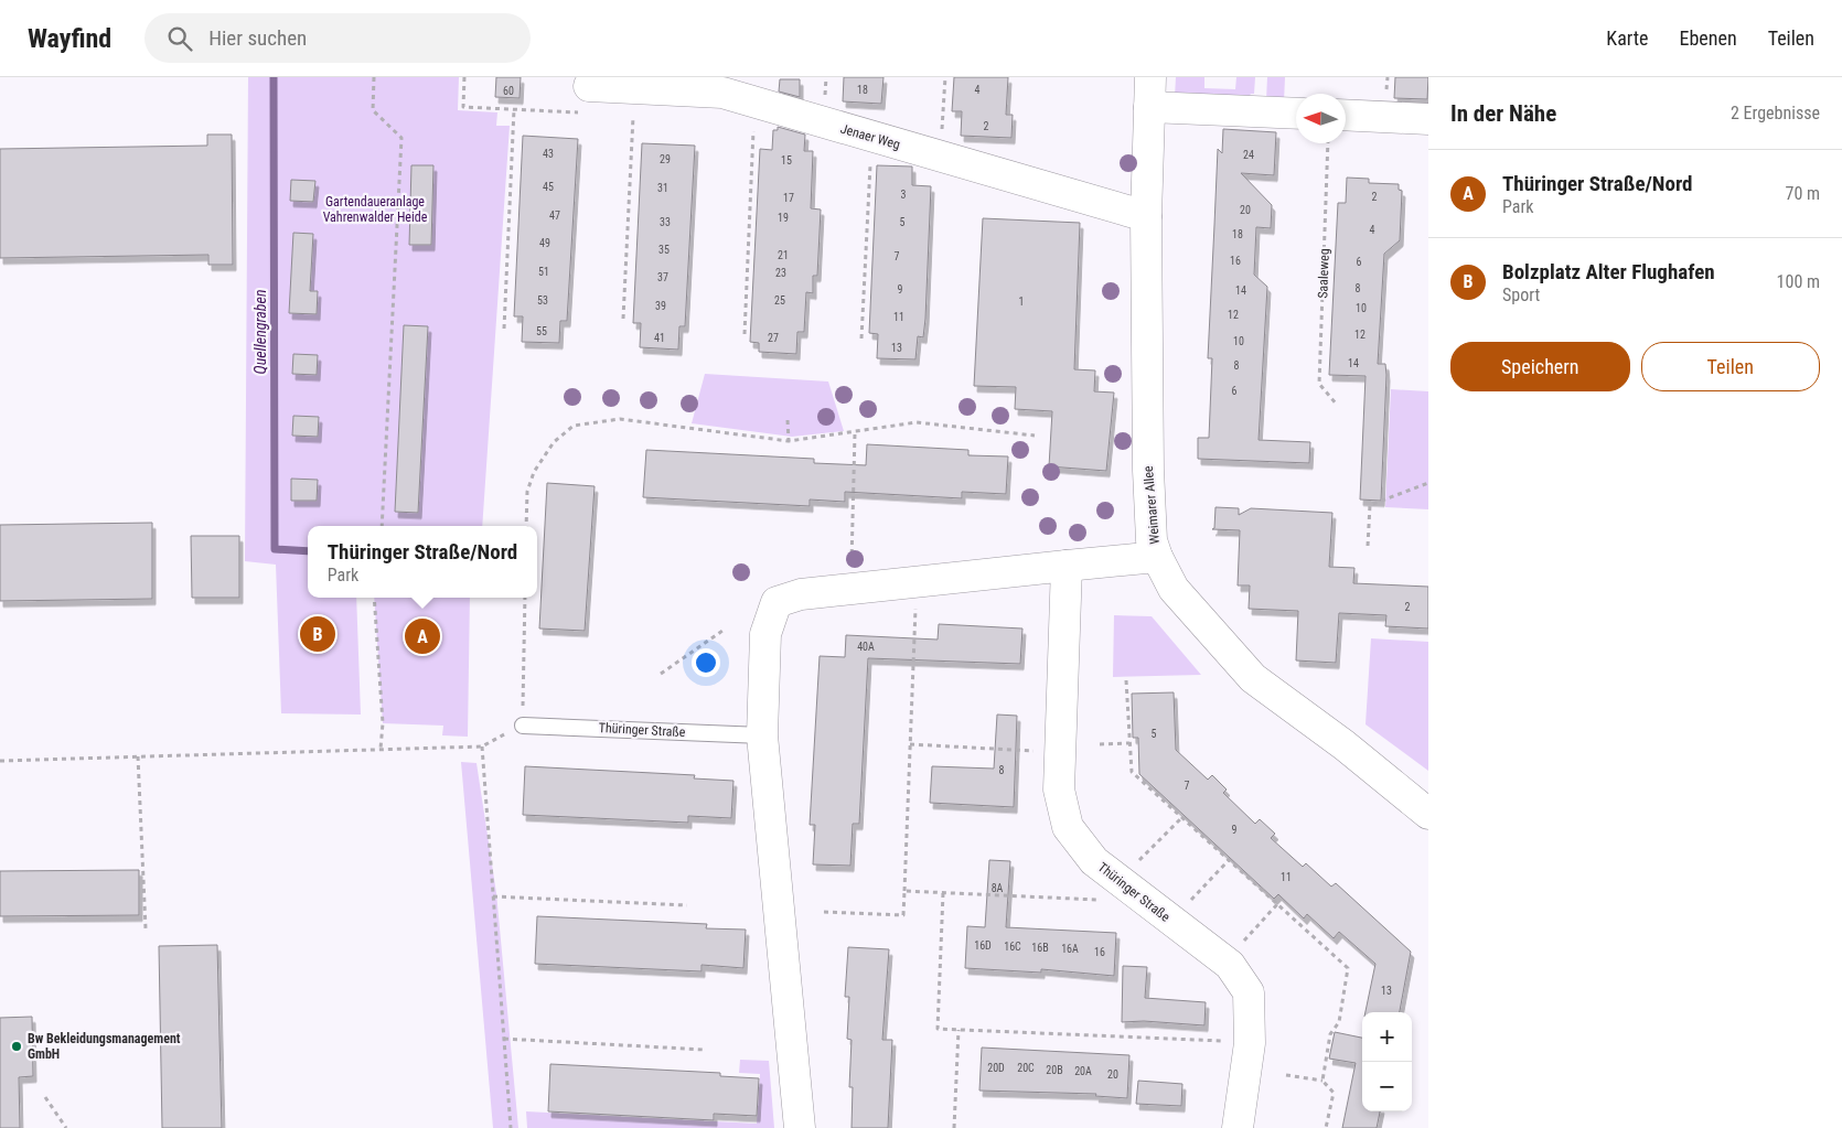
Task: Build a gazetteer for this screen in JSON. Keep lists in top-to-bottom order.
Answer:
{
  "streets": {
    "street": ["Jenaer Weg", "Weimarer Allee", "Thüringer Straße"],
    "path": ["Saaleweg"]
  },
  "crossings": [
    ["Jenaer Weg", "Weimarer Allee"]
  ],
  "water": ["Quellengraben"],
  "parks": ["Gartendaueranlage Vahrenwalder Heide"],
  "places": ["Bw Bekleidungsmanagement GmbH"],
  "house_numbers": [
    "18",
    "4",
    "60",
    "2",
    "43",
    "24",
    "29",
    "15",
    "45",
    "31",
    "3",
    "2",
    "17",
    "20",
    "47",
    "19",
    "33",
    "5",
    "4",
    "18",
    "49",
    "35",
    "21",
    "7",
    "16",
    "6",
    "51",
    "23",
    "37",
    "8",
    "9",
    "14",
    "53",
    "25",
    "1",
    "39",
    "10",
    "12",
    "11",
    "55",
    "12",
    "41",
    "27",
    "10",
    "13",
    "14",
    "8",
    "6",
    "2",
    "40A",
    "5",
    "8",
    "7",
    "9",
    "11",
    "8A",
    "16D",
    "16C",
    "16B",
    "16A",
    "16",
    "13",
    "20D",
    "20C",
    "20B",
    "20A",
    "20"
  ],
  "north": "left",
  "page": {
    "header": "Wayfind",
    "search": "Hier suchen",
    "nav": ["Karte", "Ebenen", "Teilen"],
    "heading": ["In der Nähe", "2 Ergebnisse"],
    "list": [
      {
        "mark": "A",
        "name": "Thüringer Straße/Nord",
        "note": "Park",
        "value": "70 m"
      },
      {
        "mark": "B",
        "name": "Bolzplatz Alter Flughafen",
        "note": "Sport",
        "value": "100 m"
      }
    ],
    "buttons": ["Speichern", "Teilen"],
    "popup": ["Thüringer Straße/Nord", "Park"],
    "pins": ["B", "A"],
    "map_buttons": ["+", "−"]
  }
}
